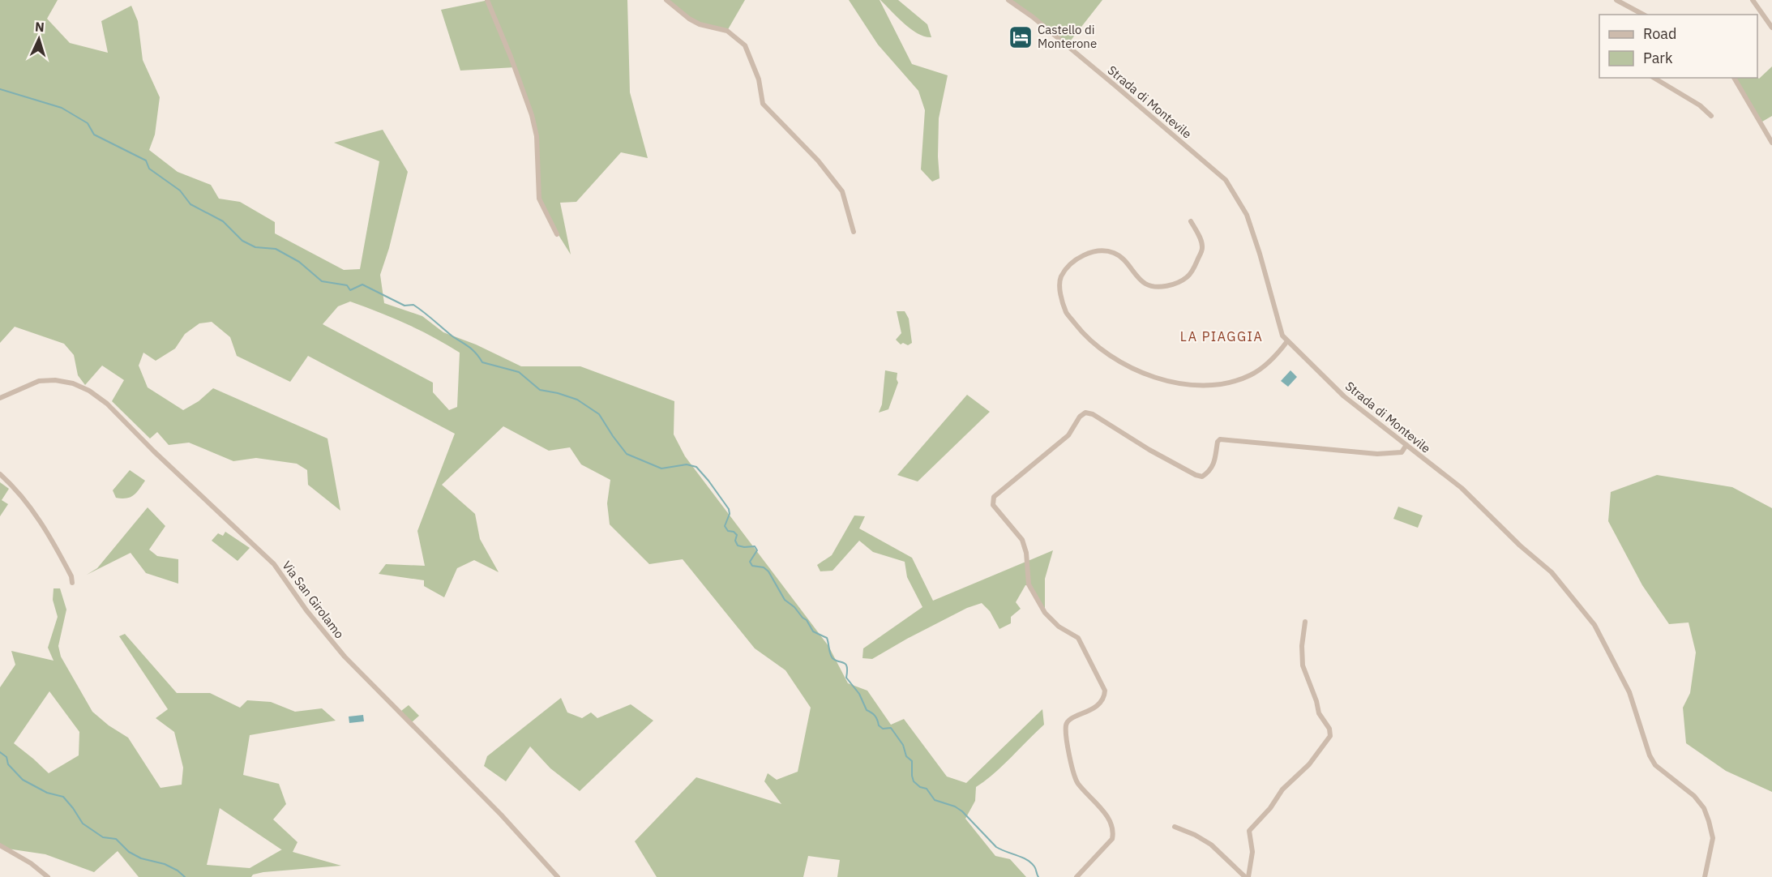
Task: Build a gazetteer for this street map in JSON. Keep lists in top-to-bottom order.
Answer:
{
  "streets": {
    "street": ["Strada di Montevile", "Via San Girolamo"]
  },
  "districts": ["LA PIAGGIA"],
  "places": {
    "hotel": ["Castello di Monterone"]
  },
  "legend": ["Road", "Park"],
  "north": "top"
}
